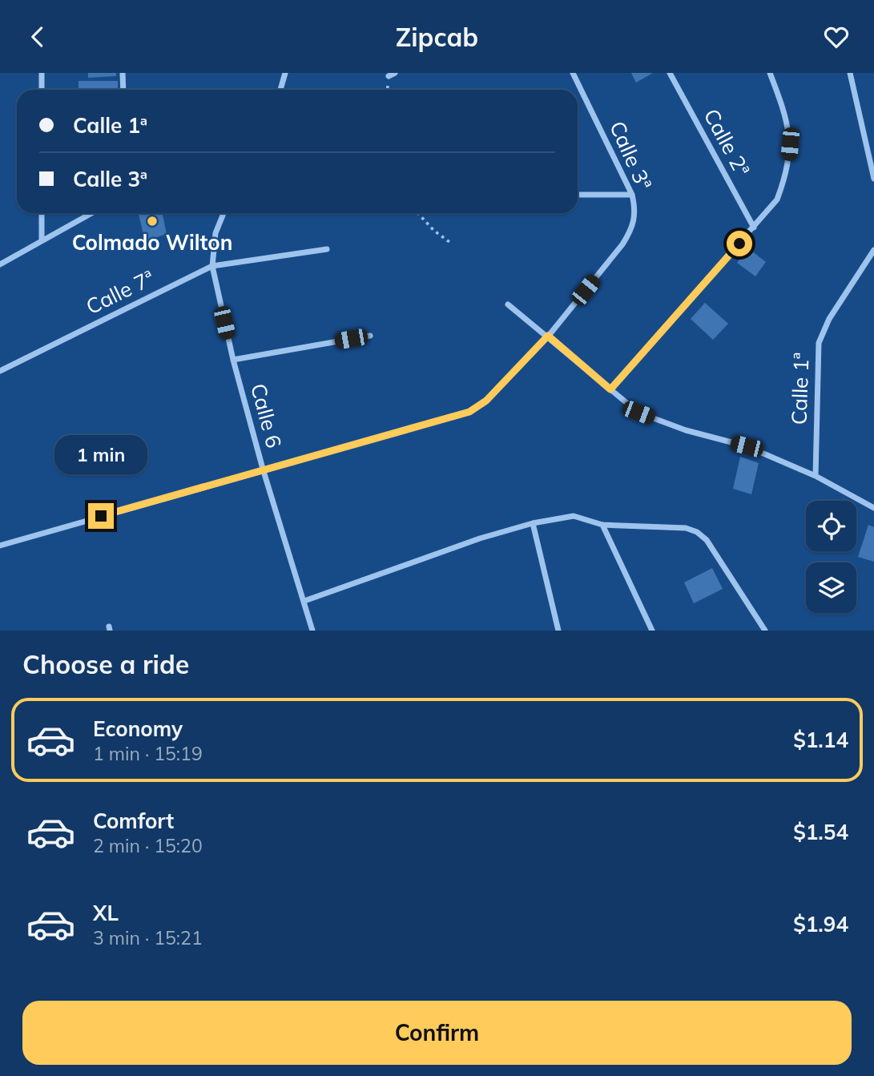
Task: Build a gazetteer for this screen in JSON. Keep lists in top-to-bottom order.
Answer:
{
  "streets": {
    "street": [
      "Calle 2ª",
      "Calle 3ª",
      "Calle 7ª",
      "Calle 1ª",
      "Calle 6"
    ]
  },
  "crossings": [
    ["Calle 3ª", "Calle 6"],
    ["Calle 7ª", "Calle 6"]
  ],
  "places": ["Colmado Wilton"],
  "page": {
    "header": "Zipcab",
    "banner": ["Calle 1ª", "Calle 3ª"],
    "bubble": "1 min",
    "heading": "Choose a ride",
    "list": [
      {
        "name": "Economy",
        "note": "1 min · 15:19",
        "value": "$1.14"
      },
      {
        "name": "Comfort",
        "note": "2 min · 15:20",
        "value": "$1.54"
      },
      {
        "name": "XL",
        "note": "3 min · 15:21",
        "value": "$1.94"
      }
    ],
    "buttons": "Confirm"
  }
}
